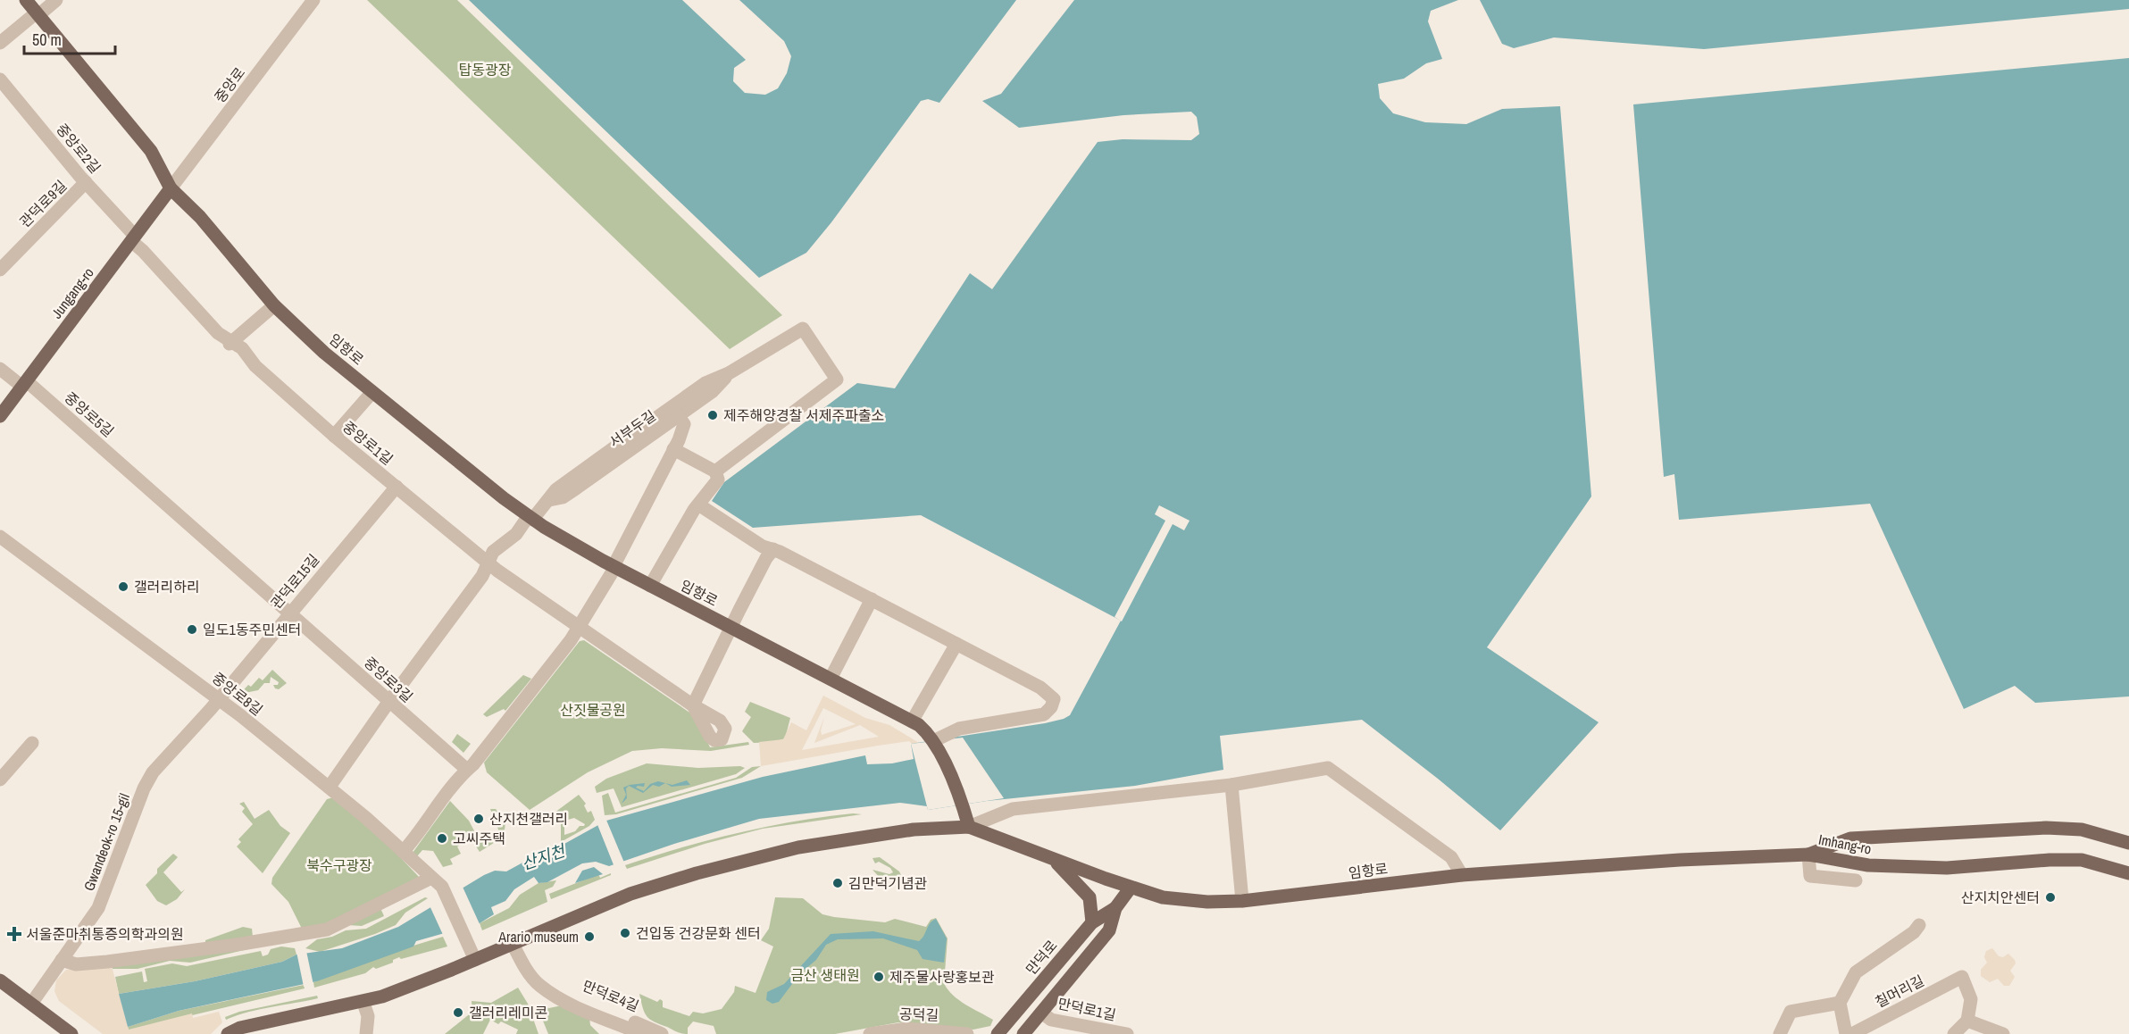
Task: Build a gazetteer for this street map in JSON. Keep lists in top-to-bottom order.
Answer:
{
  "streets": {
    "main road": [
      "Jungang-ro",
      "임항로",
      "Imhang-ro",
      "만덕로"
    ],
    "street": [
      "중앙로",
      "중앙로2길",
      "관덕로9길",
      "중앙로5길",
      "서부두길",
      "중앙로1길",
      "관덕로15길",
      "중앙로3길",
      "중앙로8길",
      "Gwandeok-ro 15-gil",
      "칠머리길",
      "만덕로4길",
      "만덕로1길",
      "공덕길"
    ]
  },
  "crossings": [
    ["중앙로", "Jungang-ro"],
    ["중앙로", "임항로"],
    ["중앙로2길", "관덕로9길"],
    ["중앙로2길", "Jungang-ro"],
    ["중앙로2길", "중앙로1길"],
    ["Jungang-ro", "임항로"],
    ["Jungang-ro", "중앙로5길"],
    ["Jungang-ro", "중앙로1길"],
    ["임항로", "서부두길"],
    ["임항로", "중앙로1길"],
    ["임항로", "Imhang-ro"],
    ["임항로", "만덕로"],
    ["중앙로5길", "관덕로15길"],
    ["중앙로5길", "중앙로3길"],
    ["서부두길", "중앙로1길"],
    ["서부두길", "중앙로3길"],
    ["서부두길", "중앙로8길"],
    ["중앙로1길", "관덕로15길"],
    ["관덕로15길", "중앙로3길"],
    ["관덕로15길", "중앙로8길"],
    ["관덕로15길", "Gwandeok-ro 15-gil"],
    ["중앙로8길", "Gwandeok-ro 15-gil"],
    ["만덕로", "만덕로1길"]
  ],
  "water": ["산지천"],
  "parks": [
    "탑동광장",
    "산짓물공원",
    "북수구광장",
    "금산 생태원"
  ],
  "places": {
    "other": [
      "제주해양경찰 서제주파출소",
      "갤러리하리",
      "일도1동주민센터",
      "산지천갤러리",
      "고씨주택",
      "김만덕기념관",
      "산지치안센터",
      "건입동 건강문화 센터",
      "Arario museum",
      "제주물사랑홍보관",
      "갤러리레미콘"
    ],
    "health": ["서울준마취통증의학과의원"]
  },
  "scale_bar": "50 m"
}
